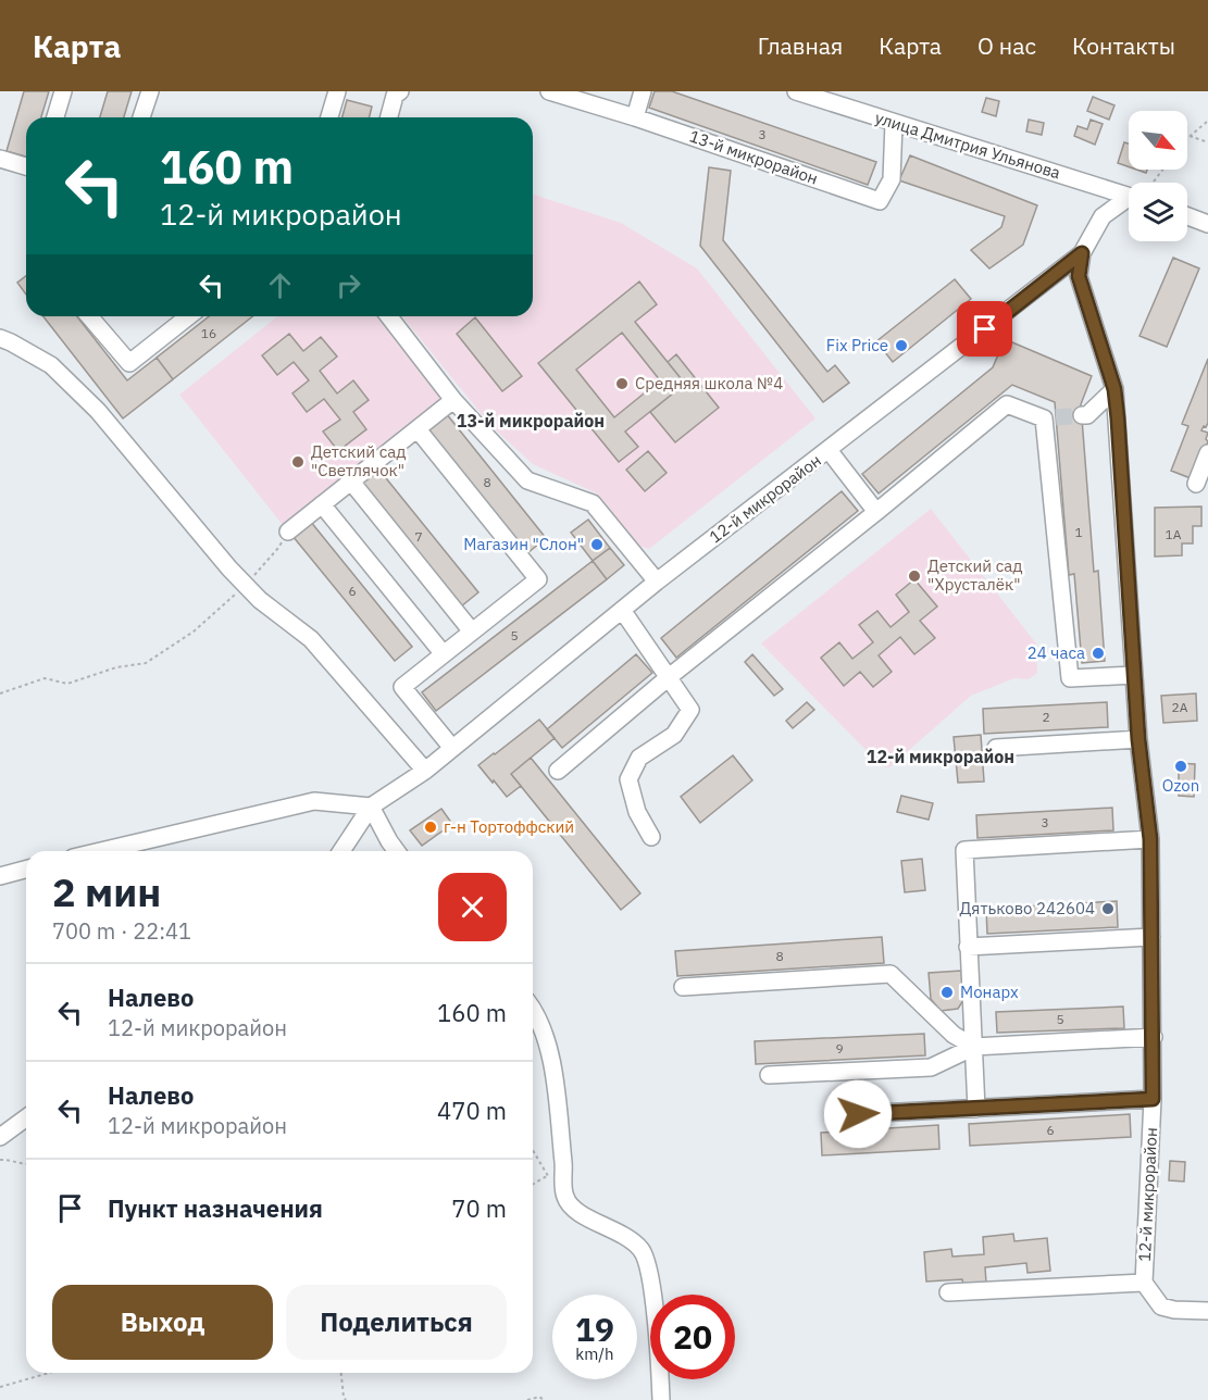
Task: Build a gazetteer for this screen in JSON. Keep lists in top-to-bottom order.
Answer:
{
  "streets": {
    "street": ["улица Дмитрия Ульянова", "13-й микрорайон", "12-й микрорайон"]
  },
  "crossings": [
    ["улица Дмитрия Ульянова", "13-й микрорайон"]
  ],
  "districts": ["13-й микрорайон", "12-й микрорайон"],
  "places": [
    "Fix Price",
    "Средняя школа №4",
    "Детский сад \"Светлячок\"",
    "Магазин \"Слон\"",
    "Детский сад \"Хрусталёк\"",
    "24 часа",
    "Ozon",
    "г-н Тортоффский",
    "Дятьково 242604",
    "Монарх"
  ],
  "house_numbers": [
    "3",
    "16",
    "8",
    "1",
    "1А",
    "7",
    "6",
    "5",
    "2А",
    "2",
    "3",
    "8",
    "5",
    "9",
    "6"
  ],
  "north": "bottom right",
  "page": {
    "header": "Карта",
    "nav": [
      "Главная",
      "Карта",
      "О нас",
      "Контакты"
    ],
    "turn": ["160 m", "12-й микрорайон"],
    "heading": ["2 мин", "700 m · 22:41"],
    "list": [
      {
        "name": "Налево",
        "note": "12-й микрорайон",
        "value": "160 m"
      },
      {
        "name": "Налево",
        "note": "12-й микрорайон",
        "value": "470 m"
      },
      {
        "name": "Пункт назначения",
        "value": "70 m"
      }
    ],
    "buttons": ["Выход", "Поделиться"],
    "speed": "19 km/h",
    "limit": "20"
  }
}
